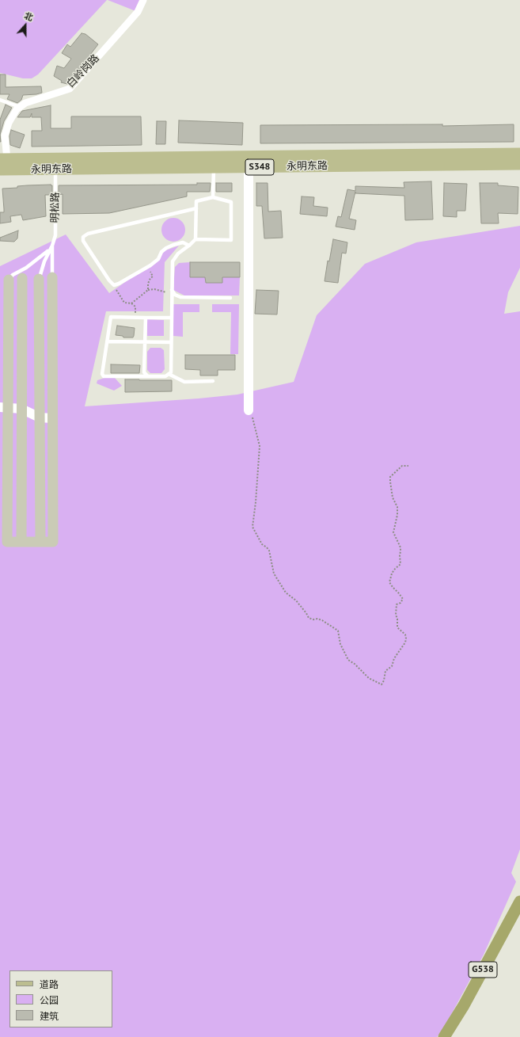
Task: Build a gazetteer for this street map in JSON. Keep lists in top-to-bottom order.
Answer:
{
  "streets": {
    "highway": ["G538"],
    "main road": ["永明东路", "S348"],
    "street": ["白岭岗路"],
    "lane": ["明松路"]
  },
  "crossings": [
    ["白岭岗路", "永明东路"],
    ["永明东路", "明松路"]
  ],
  "legend": ["道路", "公园", "建筑"],
  "north": "top"
}
